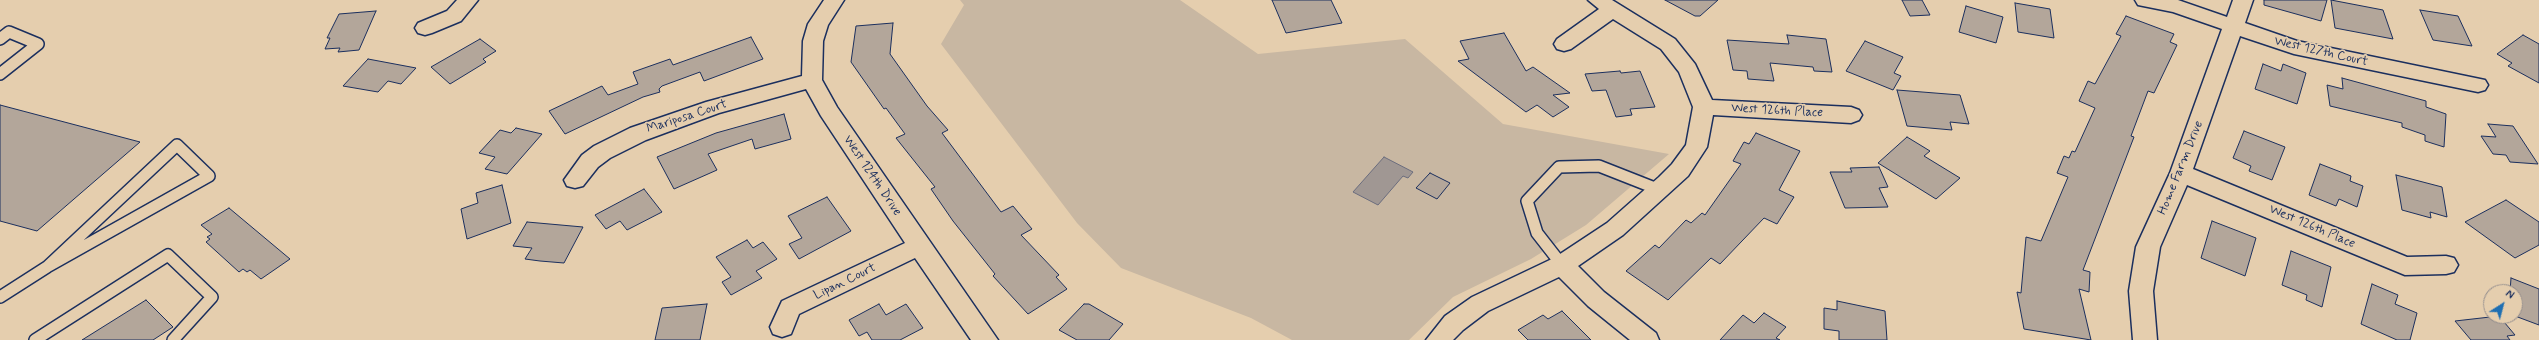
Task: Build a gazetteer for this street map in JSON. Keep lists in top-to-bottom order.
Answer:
{
  "streets": {
    "street": [
      "West 127th Court",
      "West 126th Place",
      "Mariposa Court",
      "Home Farm Drive",
      "West 124th Drive",
      "Lipan Court"
    ]
  },
  "crossings": [
    ["West 127th Court", "Home Farm Drive"],
    ["West 126th Place", "Home Farm Drive"],
    ["Mariposa Court", "West 124th Drive"],
    ["West 124th Drive", "Lipan Court"]
  ],
  "north": "top right"
}
